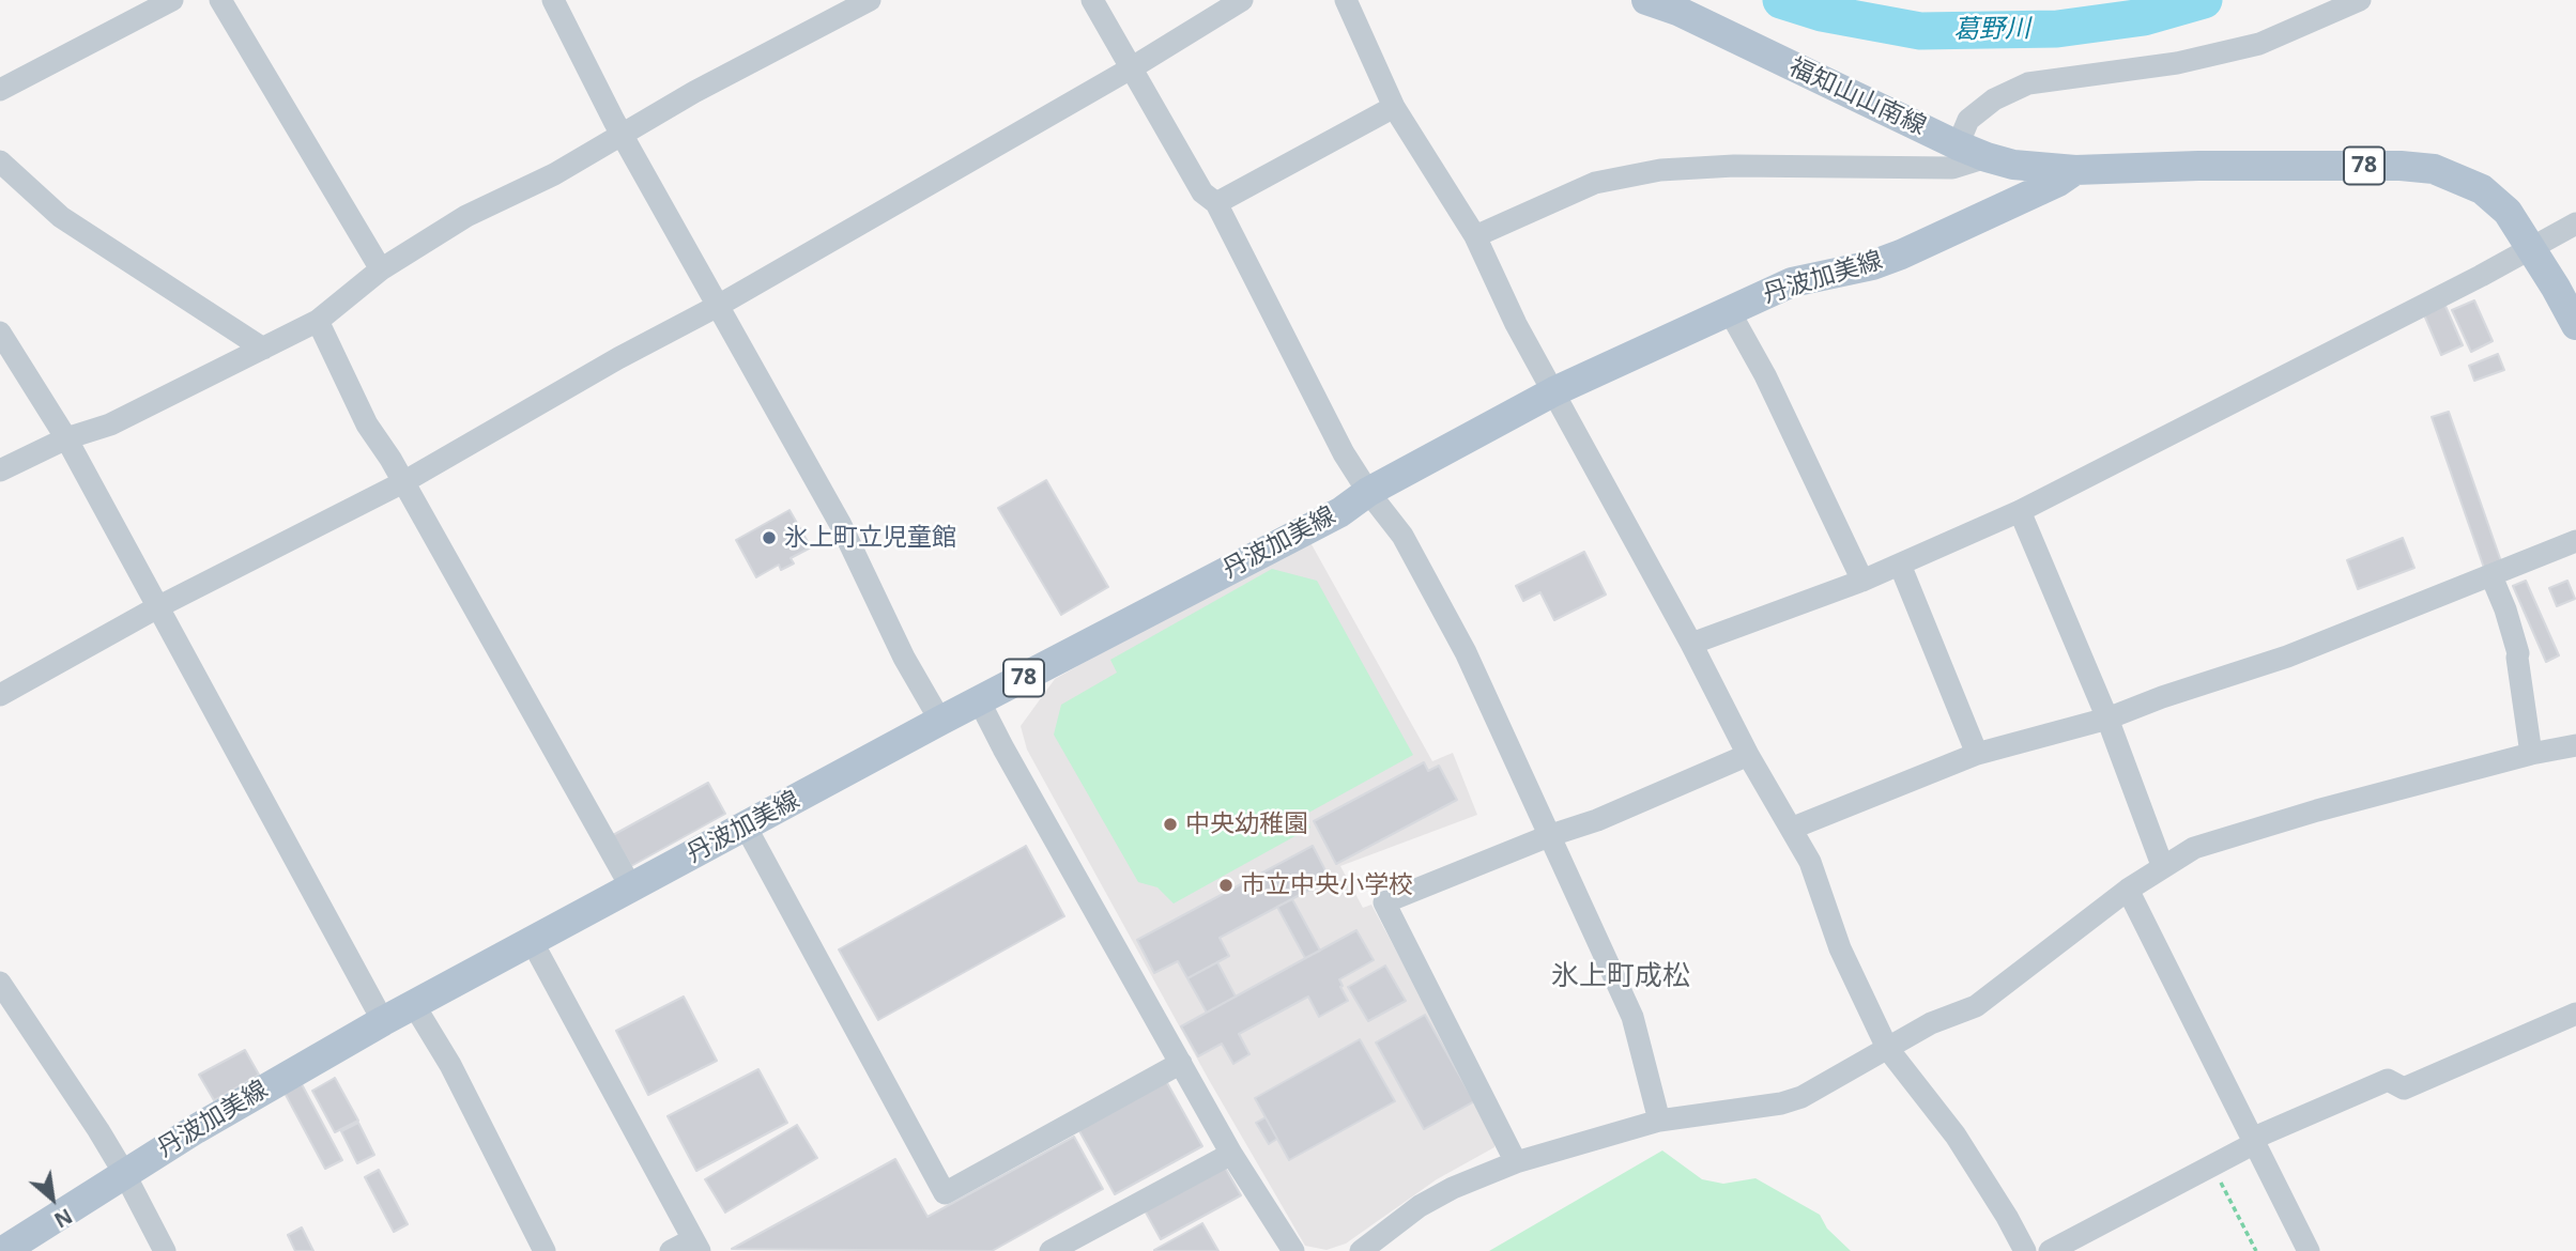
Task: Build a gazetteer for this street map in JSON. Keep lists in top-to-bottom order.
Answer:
{
  "streets": {
    "main road": ["福知山山南線", "78", "丹波加美線"]
  },
  "crossings": [
    ["福知山山南線", "丹波加美線"]
  ],
  "districts": ["氷上町成松"],
  "water": ["葛野川"],
  "places": ["氷上町立児童館", "中央幼稚園", "市立中央小学校"],
  "north": "bottom right"
}
